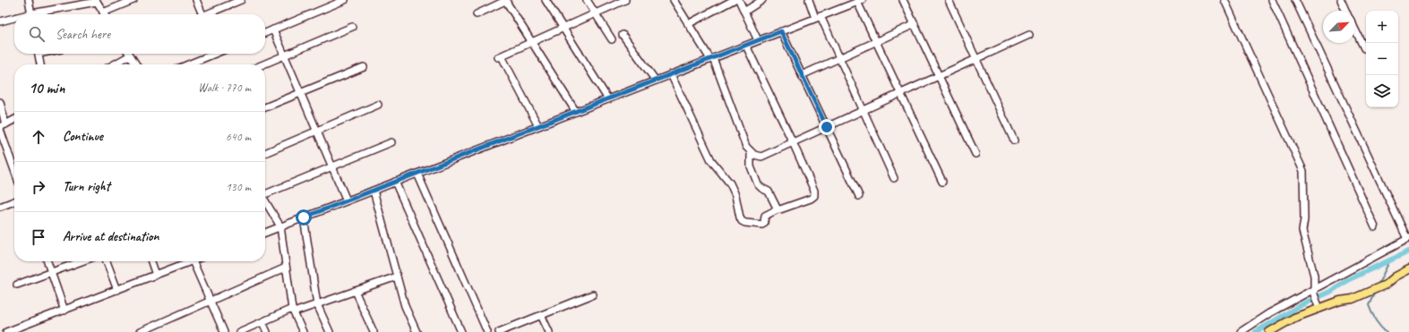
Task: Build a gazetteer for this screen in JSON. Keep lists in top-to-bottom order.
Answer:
{
  "north": "top right",
  "page": {
    "map_buttons": ["+", "−"],
    "search": "Search here",
    "heading": ["10 min", "Walk · 770 m"],
    "list": [
      ["Continue", "640 m"],
      ["Turn right", "130 m"],
      "Arrive at destination"
    ]
  }
}
